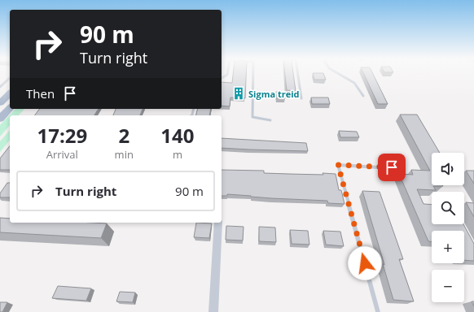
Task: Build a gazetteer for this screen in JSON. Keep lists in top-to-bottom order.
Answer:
{
  "places": {
    "building": ["Sigma treid"]
  },
  "page": {
    "turn": ["90 m", "Turn right"],
    "then": "Then",
    "eta": [
      "17:29",
      "Arrival",
      "2",
      "min",
      "140",
      "m"
    ],
    "map_buttons": ["+", "−"],
    "list": [
      {
        "name": "Turn right",
        "value": "90 m"
      }
    ]
  }
}
